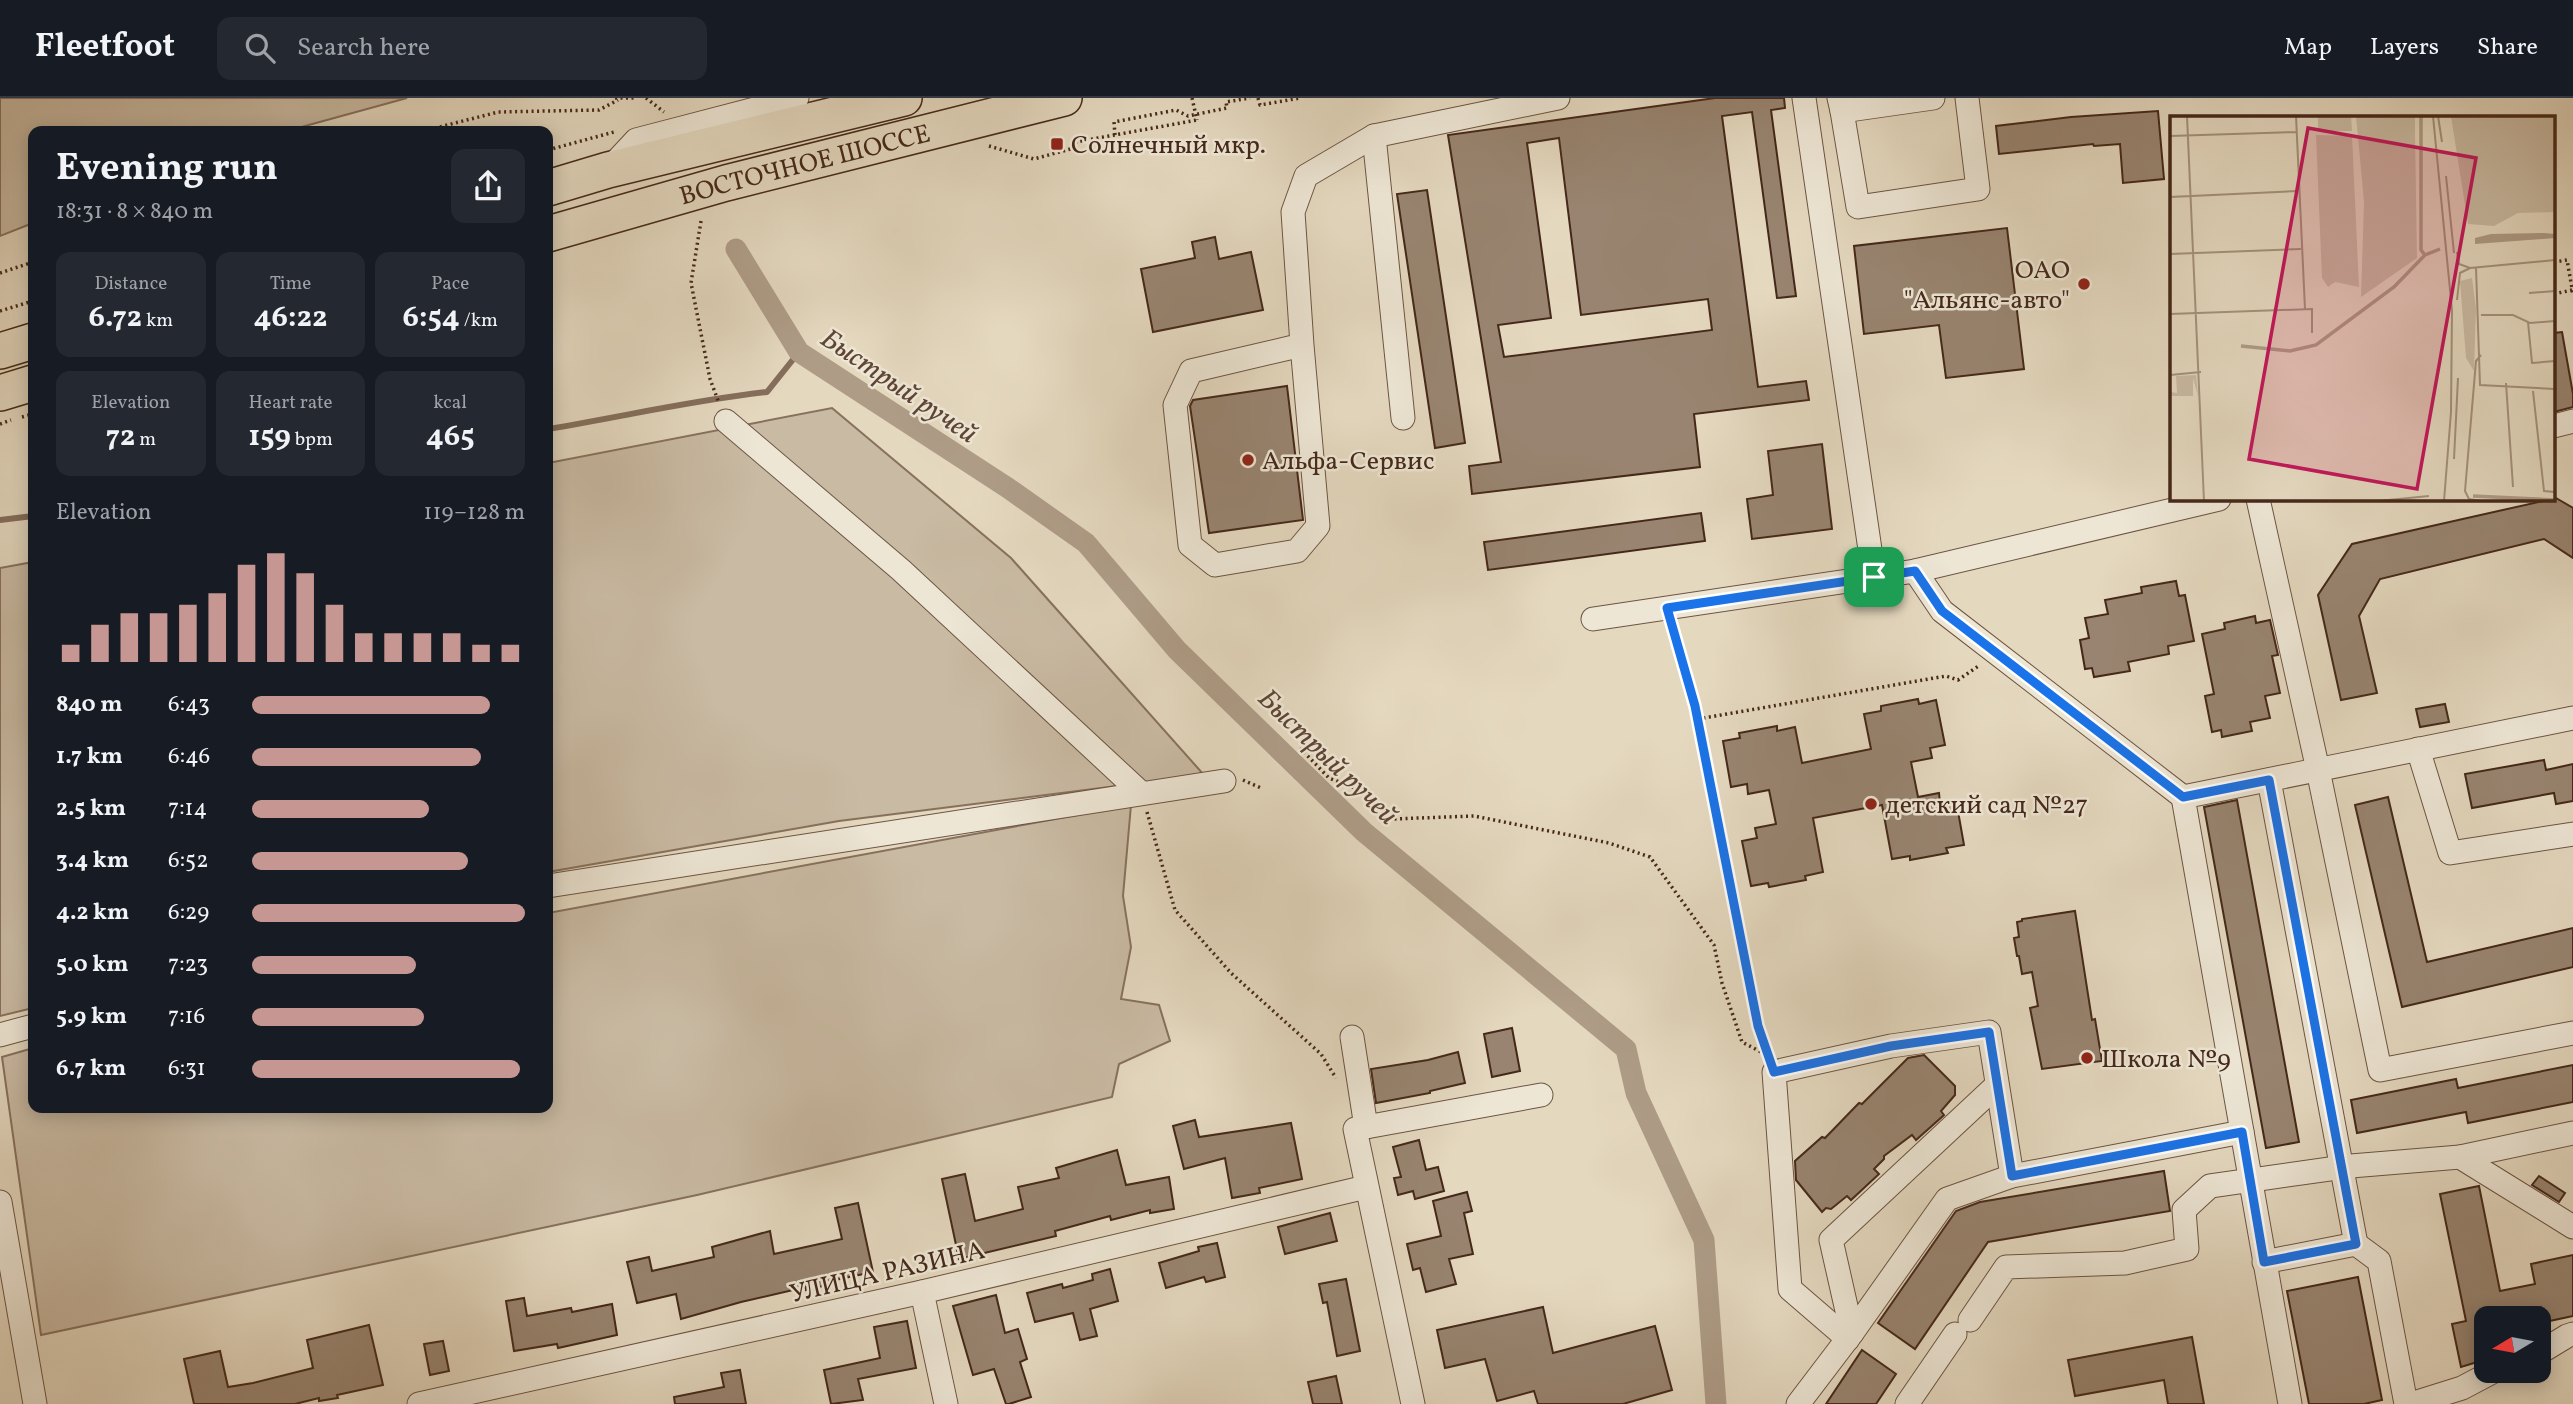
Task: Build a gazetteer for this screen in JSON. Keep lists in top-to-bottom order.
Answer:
{
  "streets": {
    "highway": ["ВОСТОЧНОЕ ШОССЕ"],
    "street": ["УЛИЦА РАЗИНА"]
  },
  "water": ["Быстрый ручей"],
  "places": {
    "transit": ["Солнечный мкр."],
    "other": [
      "ОАО \"Альянс-авто\"",
      "Альфа-Сервис",
      "детский сад №27",
      "Школа №9"
    ]
  },
  "north": "left",
  "page": {
    "header": "Fleetfoot",
    "search": "Search here",
    "nav": ["Map", "Layers", "Share"],
    "heading": ["Evening run", "18:31 · 8 × 840 m"],
    "stats": [
      ["Distance", "6.72 km"],
      ["Time", "46:22"],
      ["Pace", "6:54 /km"],
      ["Elevation", "72 m"],
      ["Heart rate", "159 bpm"],
      ["kcal", "465"]
    ],
    "chart": ["Elevation", "119–128 m"],
    "list": [
      {
        "name": "840 m",
        "note": "6:43"
      },
      {
        "name": "1.7 km",
        "note": "6:46"
      },
      {
        "name": "2.5 km",
        "note": "7:14"
      },
      {
        "name": "3.4 km",
        "note": "6:52"
      },
      {
        "name": "4.2 km",
        "note": "6:29"
      },
      {
        "name": "5.0 km",
        "note": "7:23"
      },
      {
        "name": "5.9 km",
        "note": "7:16"
      },
      {
        "name": "6.7 km",
        "note": "6:31"
      }
    ]
  }
}
